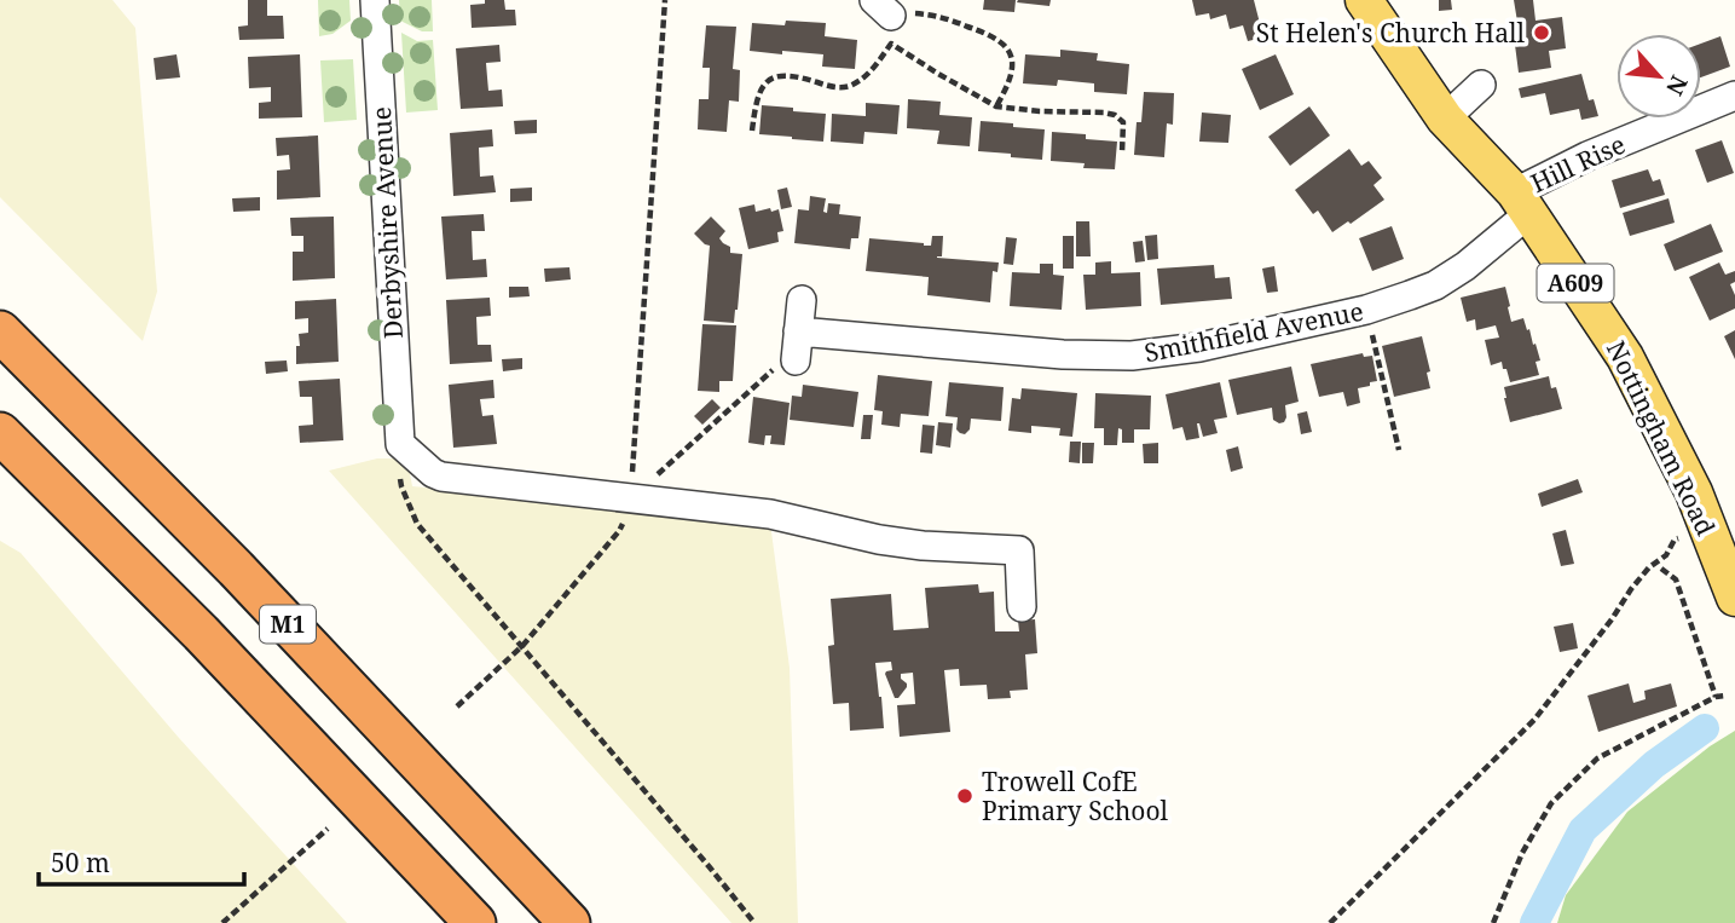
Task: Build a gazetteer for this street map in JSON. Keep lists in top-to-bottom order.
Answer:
{
  "streets": {
    "highway": ["M1"],
    "main road": ["A609", "Nottingham Road"],
    "street": ["Hill Rise", "Derbyshire Avenue", "Smithfield Avenue"]
  },
  "crossings": [
    ["Hill Rise", "Smithfield Avenue"],
    ["Hill Rise", "Nottingham Road"],
    ["Smithfield Avenue", "Nottingham Road"]
  ],
  "places": ["St Helen's Church Hall", "Trowell CofE Primary School"],
  "scale_bar": "50 m",
  "north": "bottom right"
}
